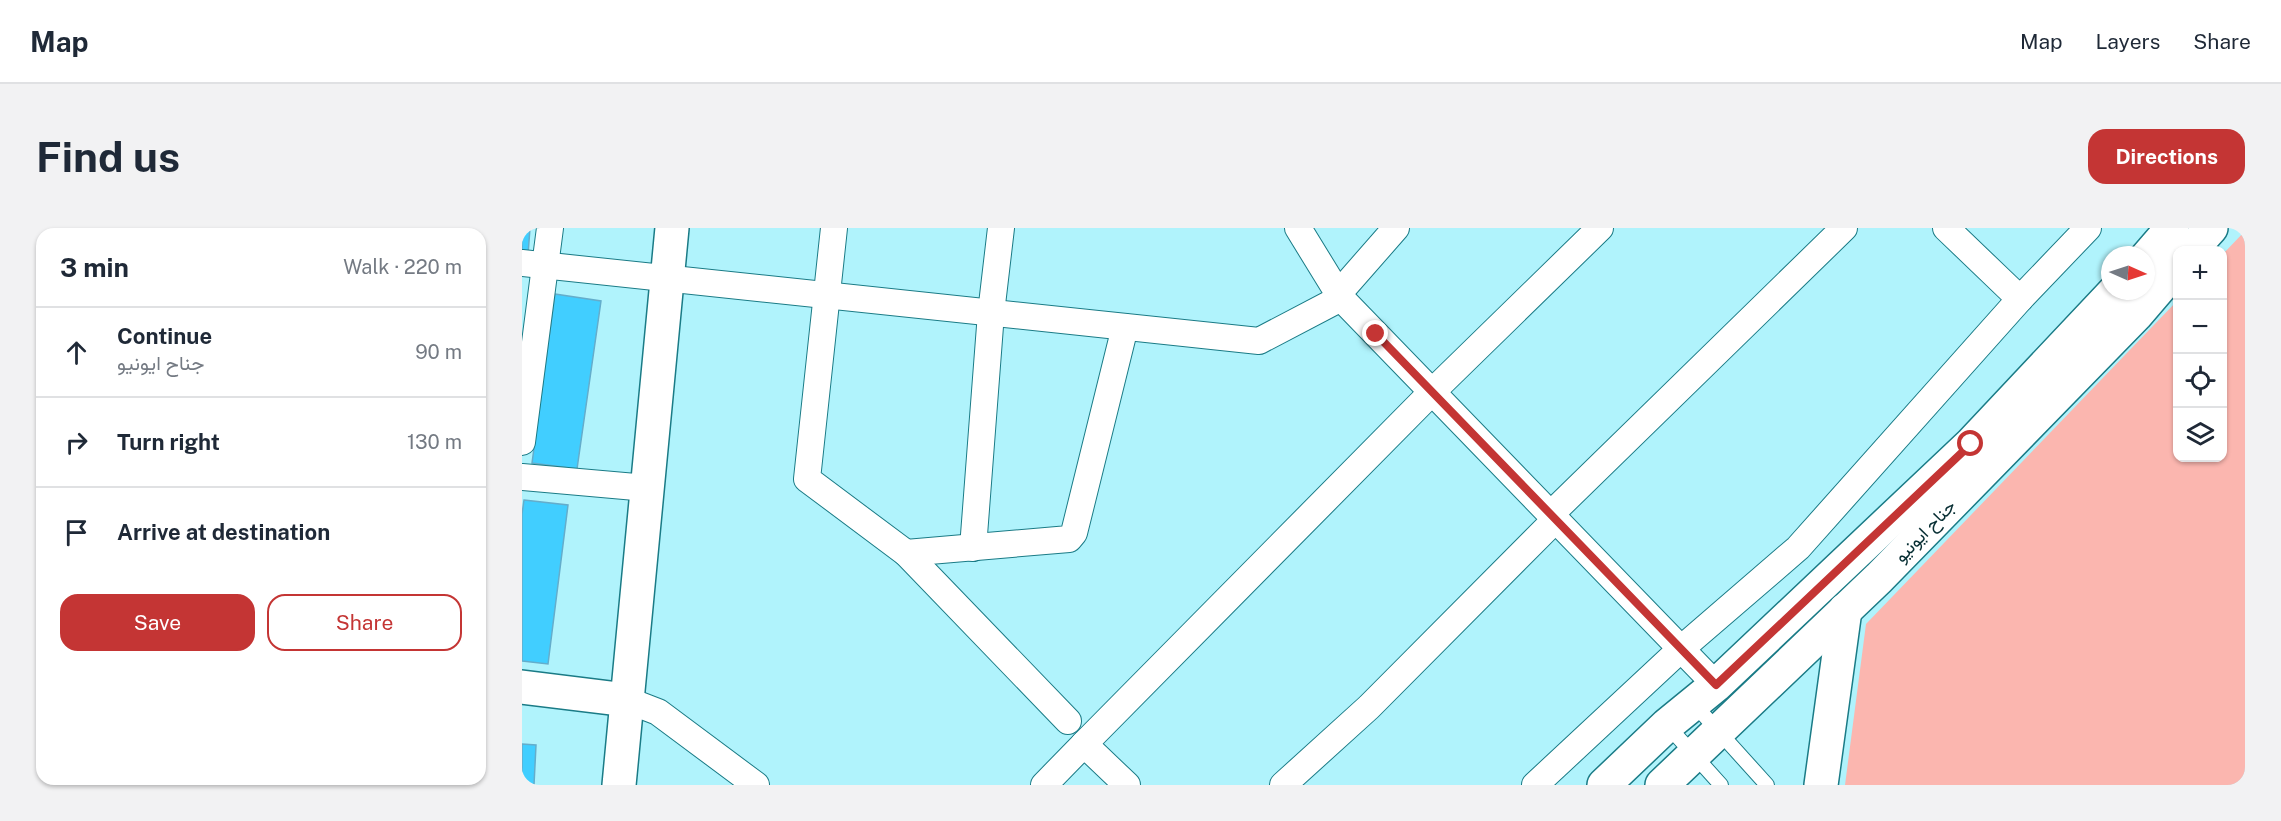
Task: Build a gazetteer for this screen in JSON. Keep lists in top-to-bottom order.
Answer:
{
  "streets": {
    "main road": ["جناح ایونیو"]
  },
  "north": "right",
  "page": {
    "header": "Map",
    "nav": ["Map", "Layers", "Share"],
    "buttons": [
      "Directions",
      ["Save", "Share"]
    ],
    "title": "Find us",
    "heading": ["3 min", "Walk · 220 m"],
    "map_buttons": ["+", "−"],
    "list": [
      ["Continue", "جناح ایونیو", "90 m"],
      ["Turn right", "130 m"],
      "Arrive at destination"
    ]
  }
}
